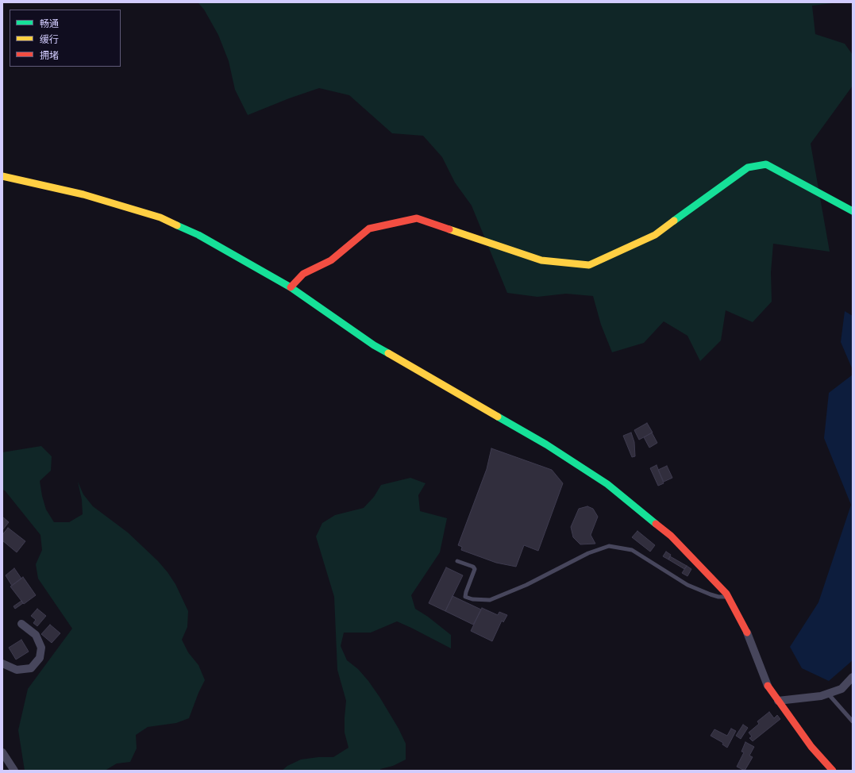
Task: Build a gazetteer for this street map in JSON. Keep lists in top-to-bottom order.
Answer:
{
  "legend": ["畅通", "缓行", "拥堵"]
}
